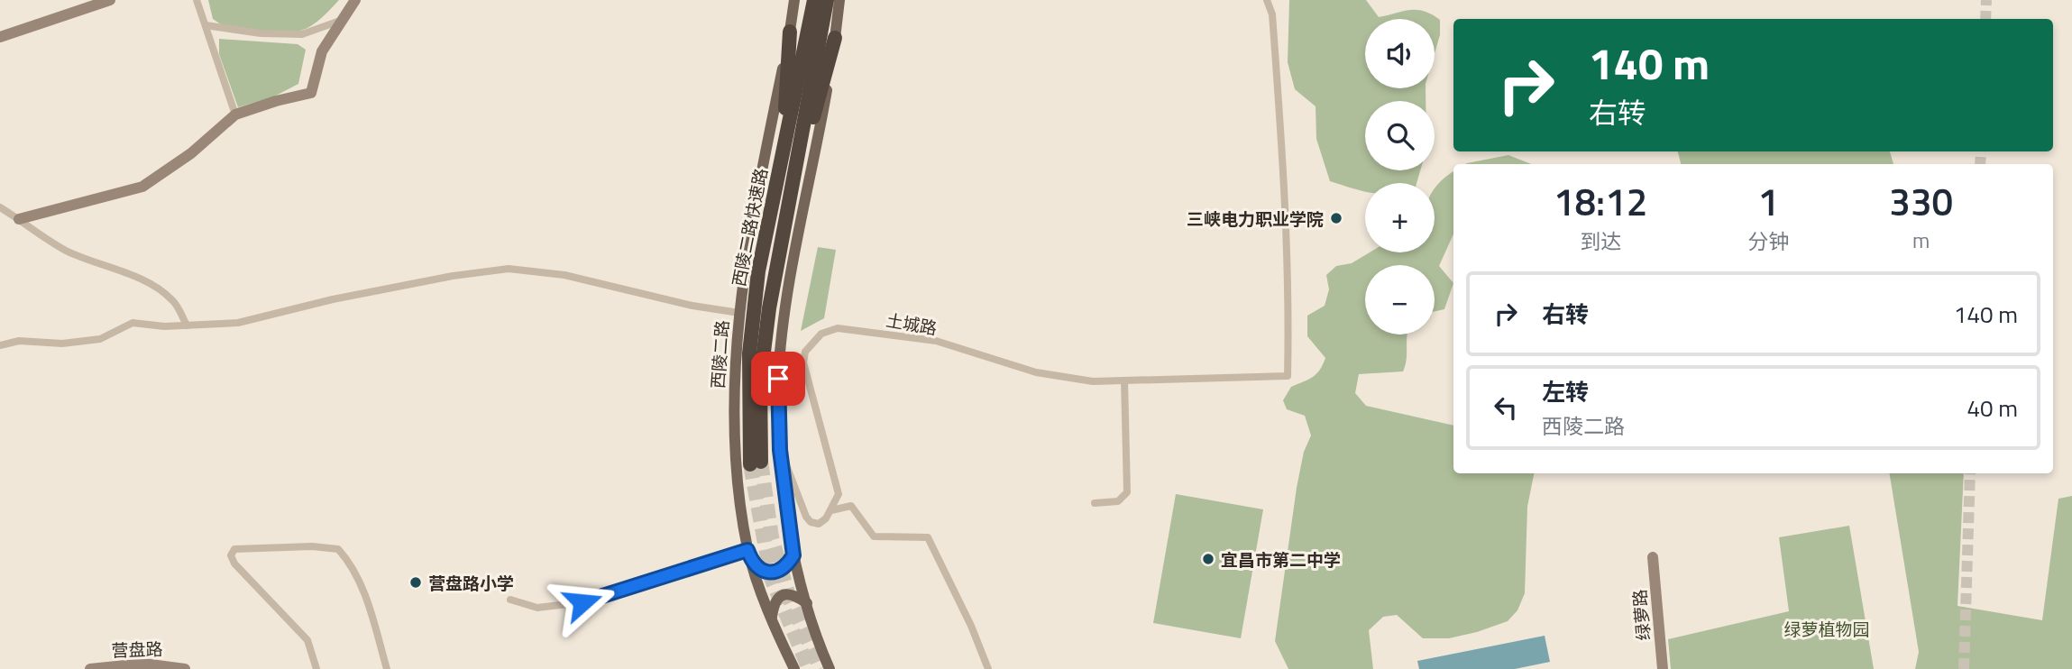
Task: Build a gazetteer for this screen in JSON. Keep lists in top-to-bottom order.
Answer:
{
  "streets": {
    "highway": ["西陵二路快速路"],
    "main road": ["西陵二路"],
    "street": ["土城路", "绿萝路", "营盘路"]
  },
  "parks": ["绿萝植物园"],
  "places": ["三峡电力职业学院", "宜昌市第二中学", "营盘路小学"],
  "page": {
    "map_buttons": ["+", "−"],
    "turn": ["140 m", "右转"],
    "eta": [
      "18:12",
      "到达",
      "1",
      "分钟",
      "330",
      "m"
    ],
    "list": [
      {
        "name": "右转",
        "value": "140 m"
      },
      {
        "name": "左转",
        "note": "西陵二路",
        "value": "40 m"
      }
    ]
  }
}
